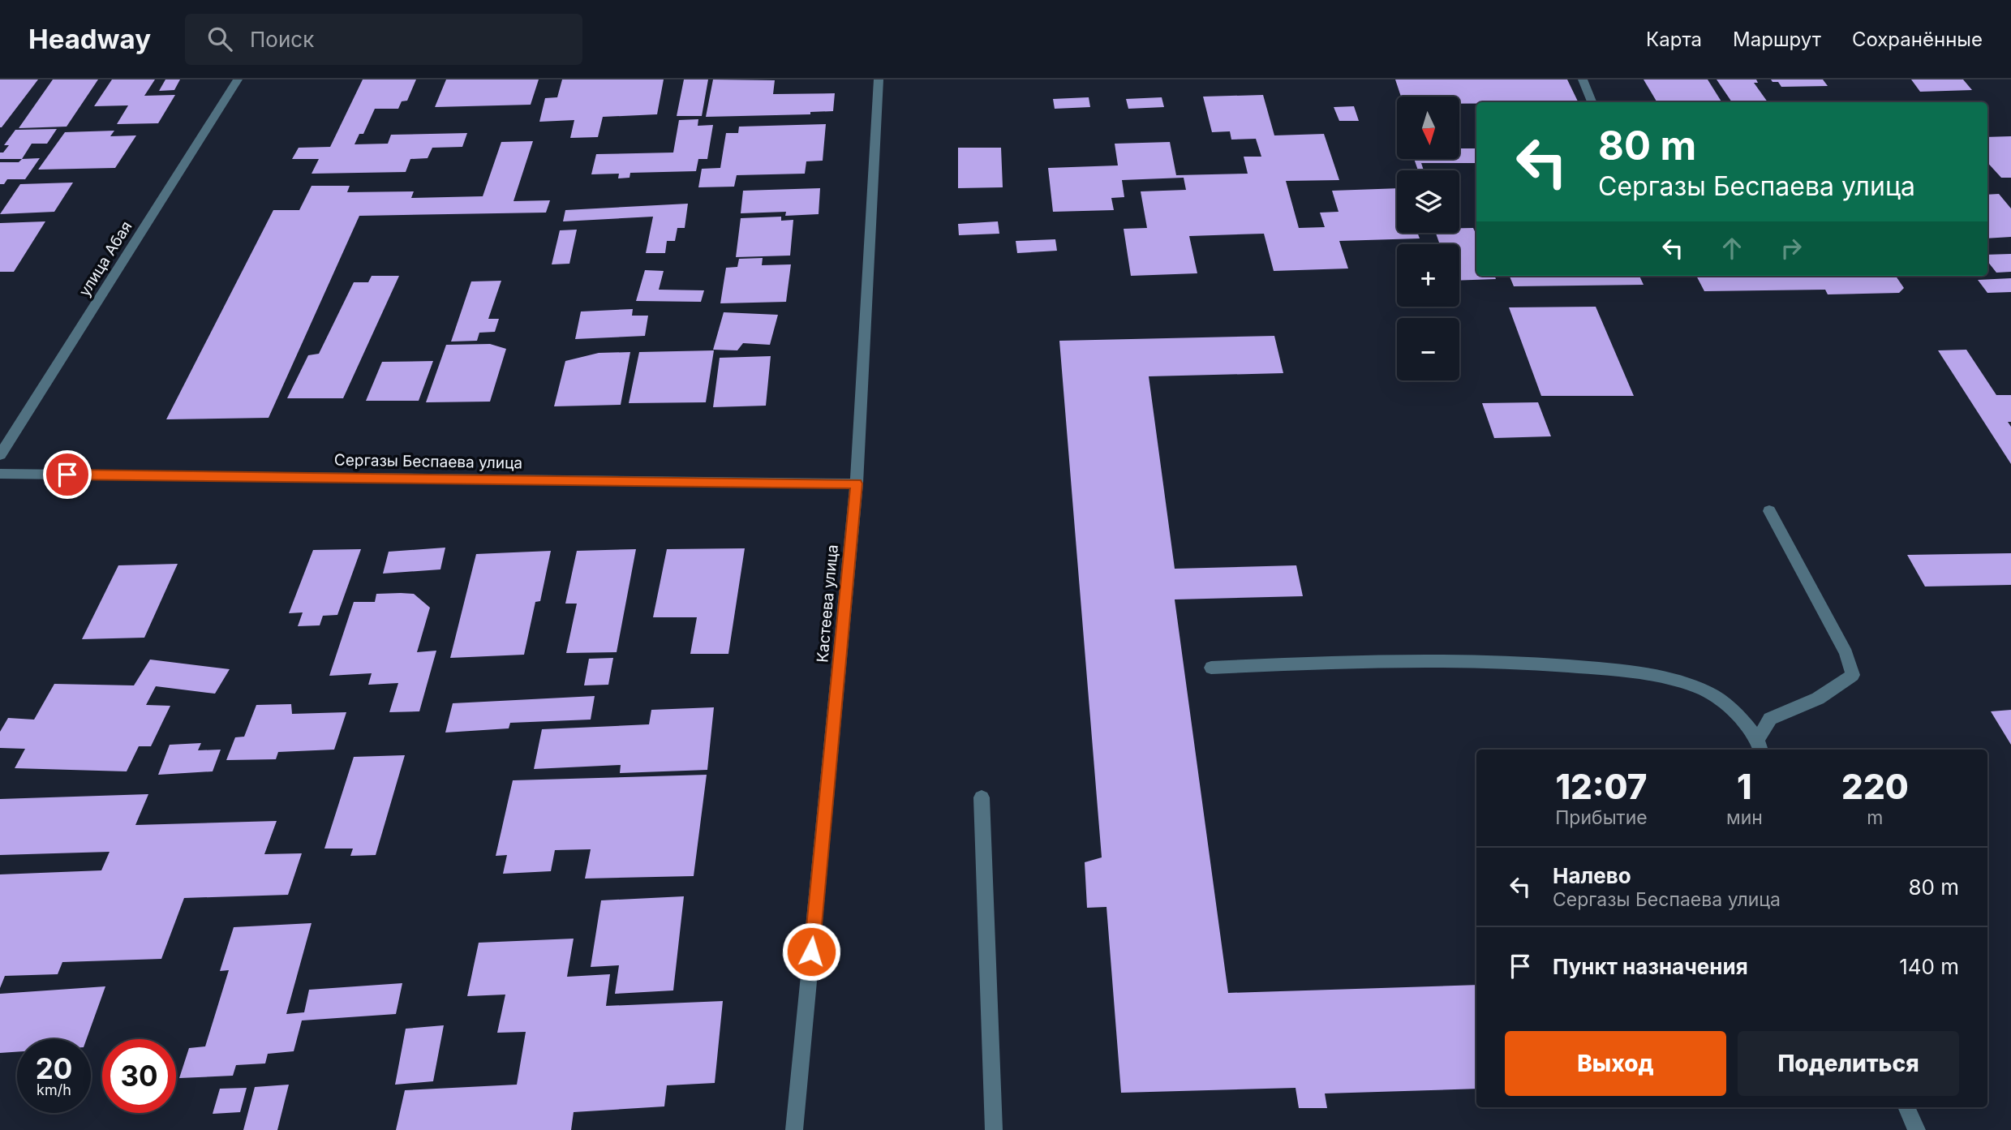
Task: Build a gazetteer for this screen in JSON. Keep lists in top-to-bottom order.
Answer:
{
  "streets": {
    "street": ["улица Абая", "Сергазы Беспаева улица", "Кастеева улица"]
  },
  "crossings": [
    ["Сергазы Беспаева улица", "Кастеева улица"]
  ],
  "north": "bottom",
  "page": {
    "header": "Headway",
    "search": "Поиск",
    "nav": ["Карта", "Маршрут", "Сохранённые"],
    "map_buttons": ["+", "−"],
    "turn": ["80 m", "Сергазы Беспаева улица"],
    "eta": [
      "12:07",
      "Прибытие",
      "1",
      "мин",
      "220",
      "m"
    ],
    "list": [
      {
        "name": "Налево",
        "note": "Сергазы Беспаева улица",
        "value": "80 m"
      },
      {
        "name": "Пункт назначения",
        "value": "140 m"
      }
    ],
    "buttons": ["Выход", "Поделиться"],
    "speed": "20 km/h",
    "limit": "30"
  }
}
